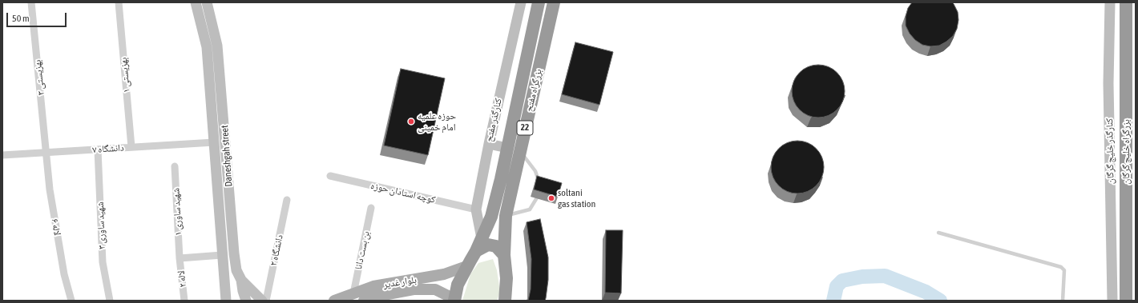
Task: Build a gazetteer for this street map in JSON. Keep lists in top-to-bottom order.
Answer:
{
  "streets": {
    "highway": ["بزرگراه مفتح", "22", "بزرگراه خلیج گرگان"],
    "main road": [
      "کنارگذر مفتح",
      "کنارگذر خلیج گرگان",
      "Daneshgah street",
      "بلوار غدیر"
    ],
    "street": [
      "۱ بهزیستی",
      "۳ بهزیستی",
      "۷ دانشگاه",
      "کوچه استادان حوزه",
      "۱ شهید ساوری",
      "۳ شهید ساوری",
      "لاله ۶",
      "دانشگاه ۲",
      "بن بست دانا",
      "۲ لاله"
    ]
  },
  "crossings": [
    ["۱ بهزیستی", "۷ دانشگاه"],
    ["۳ بهزیستی", "۷ دانشگاه"],
    ["۳ بهزیستی", "لاله ۶"],
    ["بزرگراه مفتح", "کنارگذر مفتح"],
    ["بزرگراه مفتح", "22"],
    ["کنارگذر مفتح", "کوچه استادان حوزه"],
    ["22", "بلوار غدیر"],
    ["۷ دانشگاه", "Daneshgah street"],
    ["۷ دانشگاه", "۳ شهید ساوری"],
    ["۷ دانشگاه", "لاله ۶"],
    ["۱ شهید ساوری", "۲ لاله"],
    ["بن بست دانا", "بلوار غدیر"]
  ],
  "places": ["حوزه علمیه امام خمینی", "soltani gas station"],
  "scale_bar": "50 m"
}
